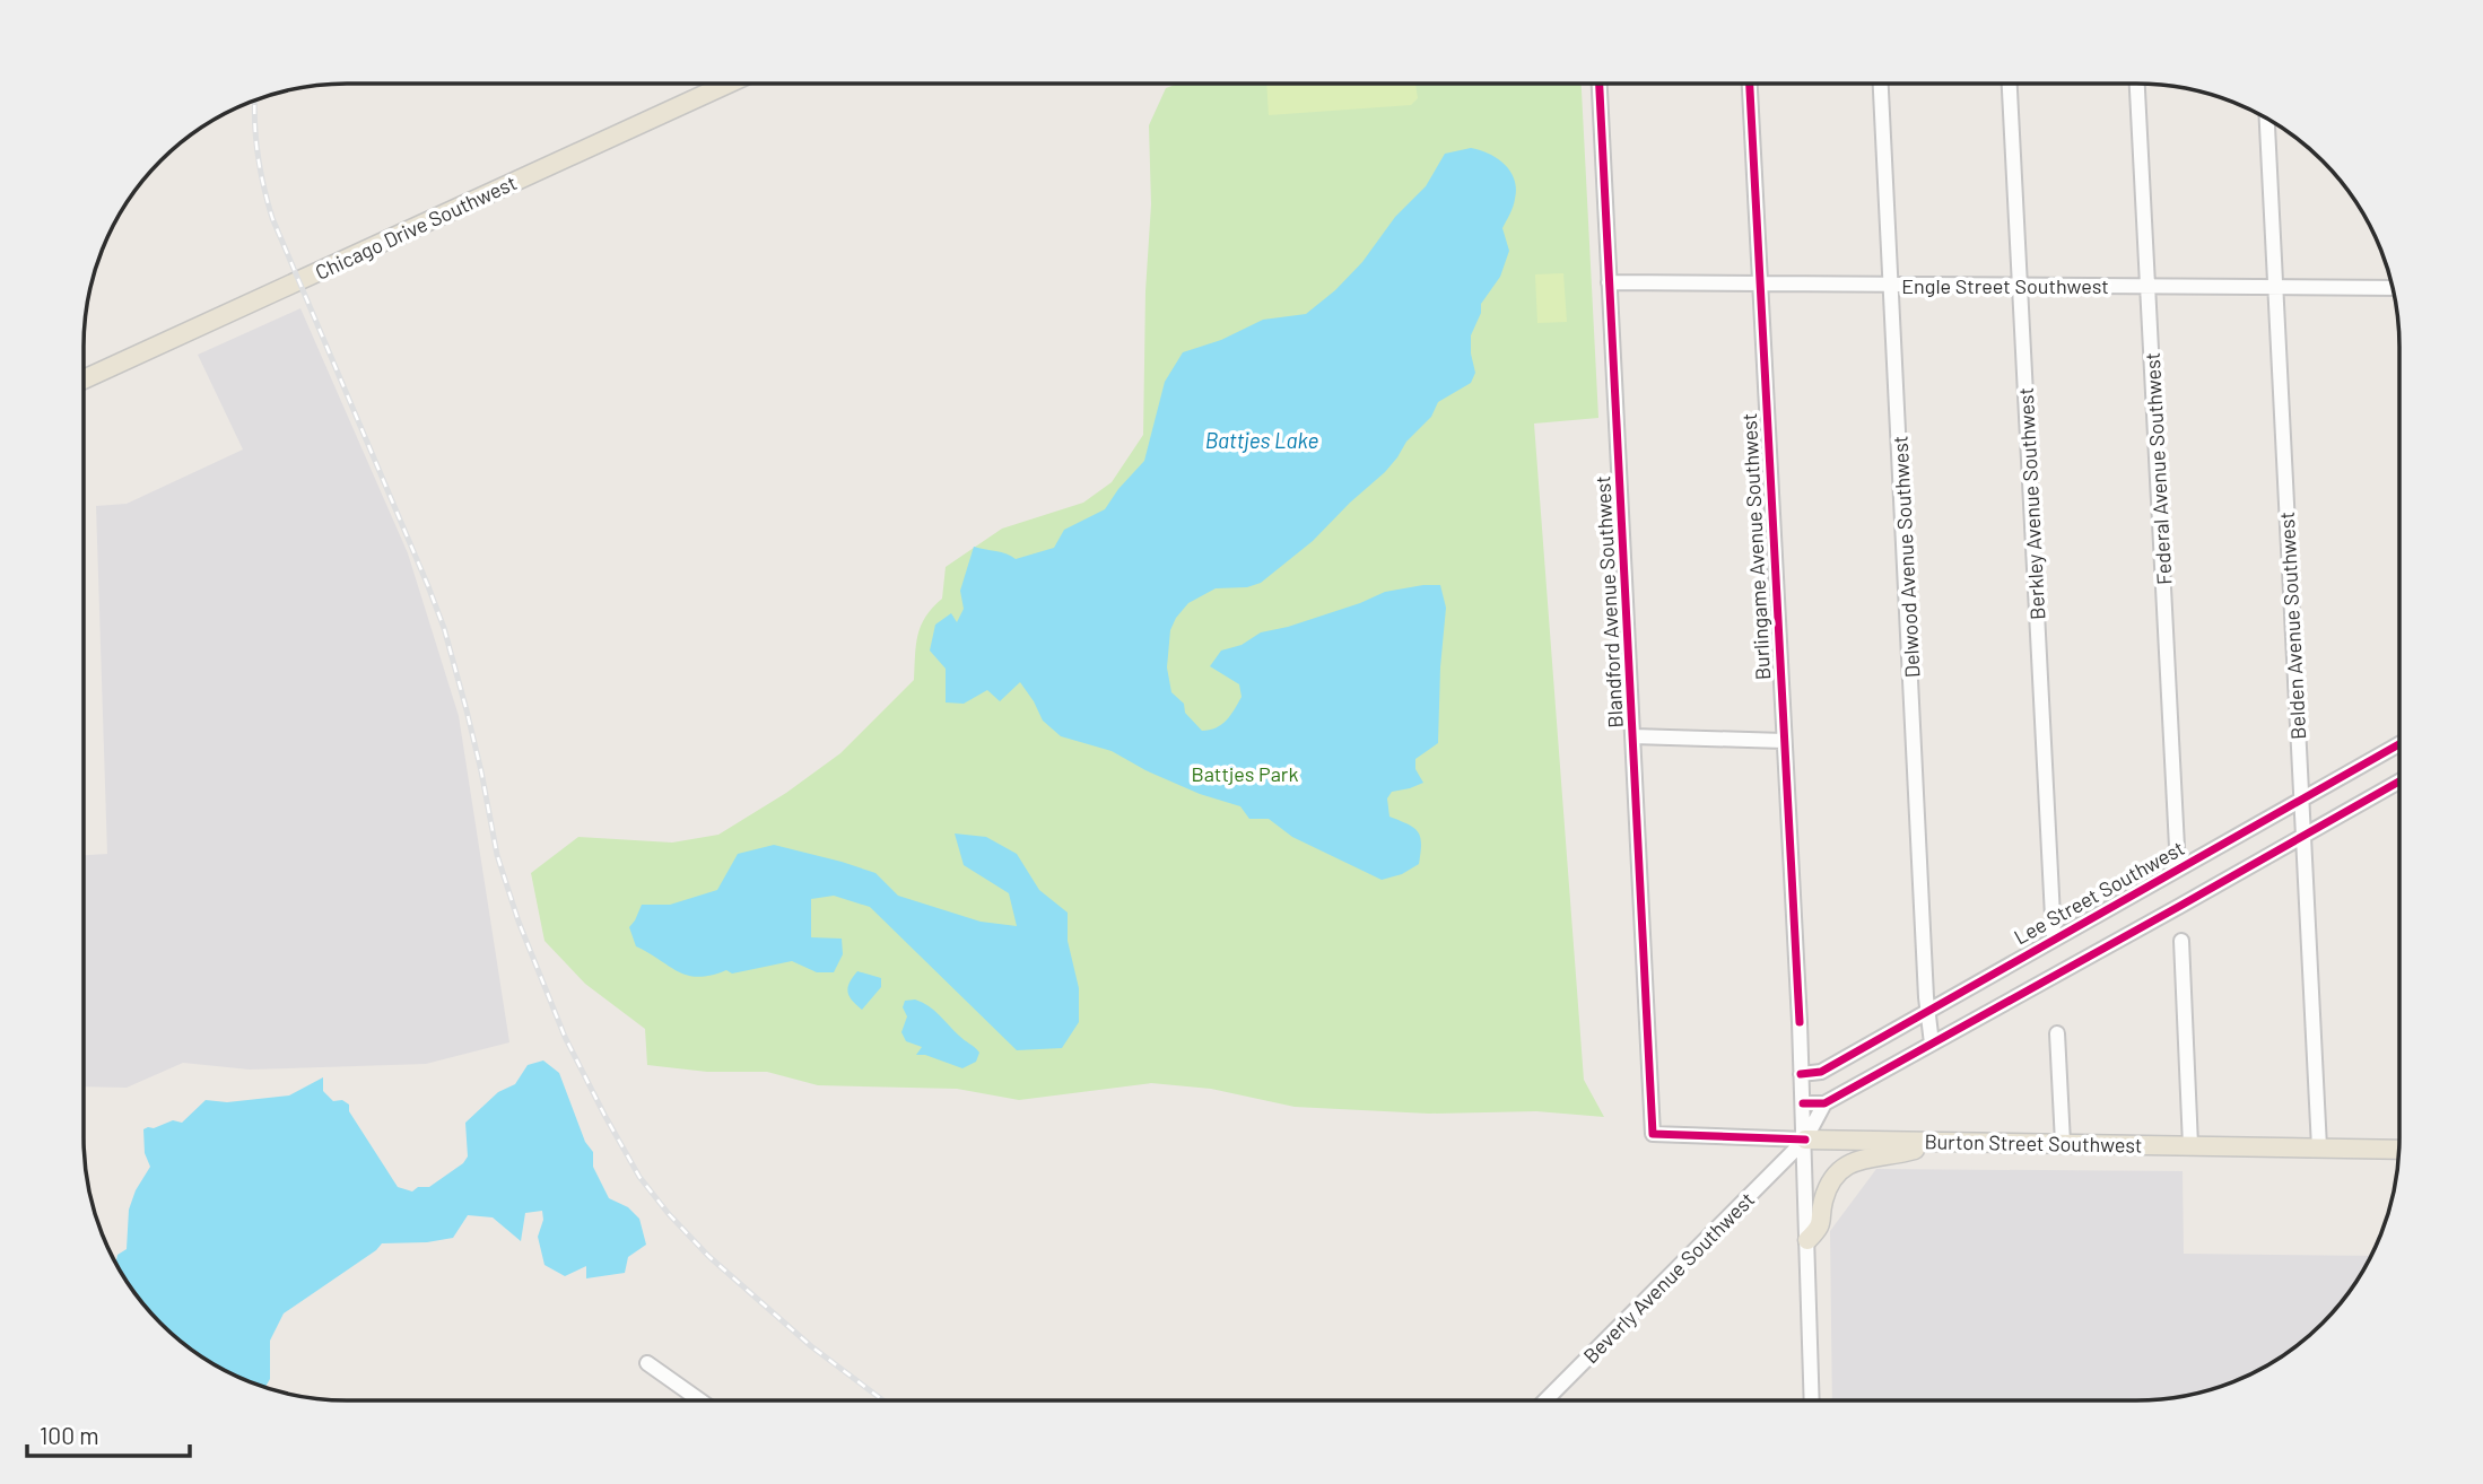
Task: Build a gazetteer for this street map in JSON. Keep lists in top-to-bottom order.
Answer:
{
  "streets": {
    "main road": ["Chicago Drive Southwest", "Burton Street Southwest"],
    "street": [
      "Engle Street Southwest",
      "Federal Avenue Southwest",
      "Berkley Avenue Southwest",
      "Burlingame Avenue Southwest",
      "Delwood Avenue Southwest",
      "Blandford Avenue Southwest",
      "Belden Avenue Southwest",
      "Lee Street Southwest",
      "Beverly Avenue Southwest"
    ]
  },
  "crossings": [
    ["Engle Street Southwest", "Federal Avenue Southwest"],
    ["Engle Street Southwest", "Berkley Avenue Southwest"],
    ["Engle Street Southwest", "Burlingame Avenue Southwest"],
    ["Engle Street Southwest", "Delwood Avenue Southwest"],
    ["Engle Street Southwest", "Blandford Avenue Southwest"],
    ["Engle Street Southwest", "Belden Avenue Southwest"],
    ["Federal Avenue Southwest", "Lee Street Southwest"],
    ["Berkley Avenue Southwest", "Lee Street Southwest"],
    ["Burlingame Avenue Southwest", "Lee Street Southwest"],
    ["Burlingame Avenue Southwest", "Burton Street Southwest"],
    ["Burlingame Avenue Southwest", "Beverly Avenue Southwest"],
    ["Delwood Avenue Southwest", "Lee Street Southwest"],
    ["Blandford Avenue Southwest", "Burton Street Southwest"],
    ["Belden Avenue Southwest", "Lee Street Southwest"],
    ["Belden Avenue Southwest", "Burton Street Southwest"],
    ["Burton Street Southwest", "Beverly Avenue Southwest"]
  ],
  "water": ["Battjes Lake"],
  "parks": ["Battjes Park"],
  "scale_bar": "100 m"
}
